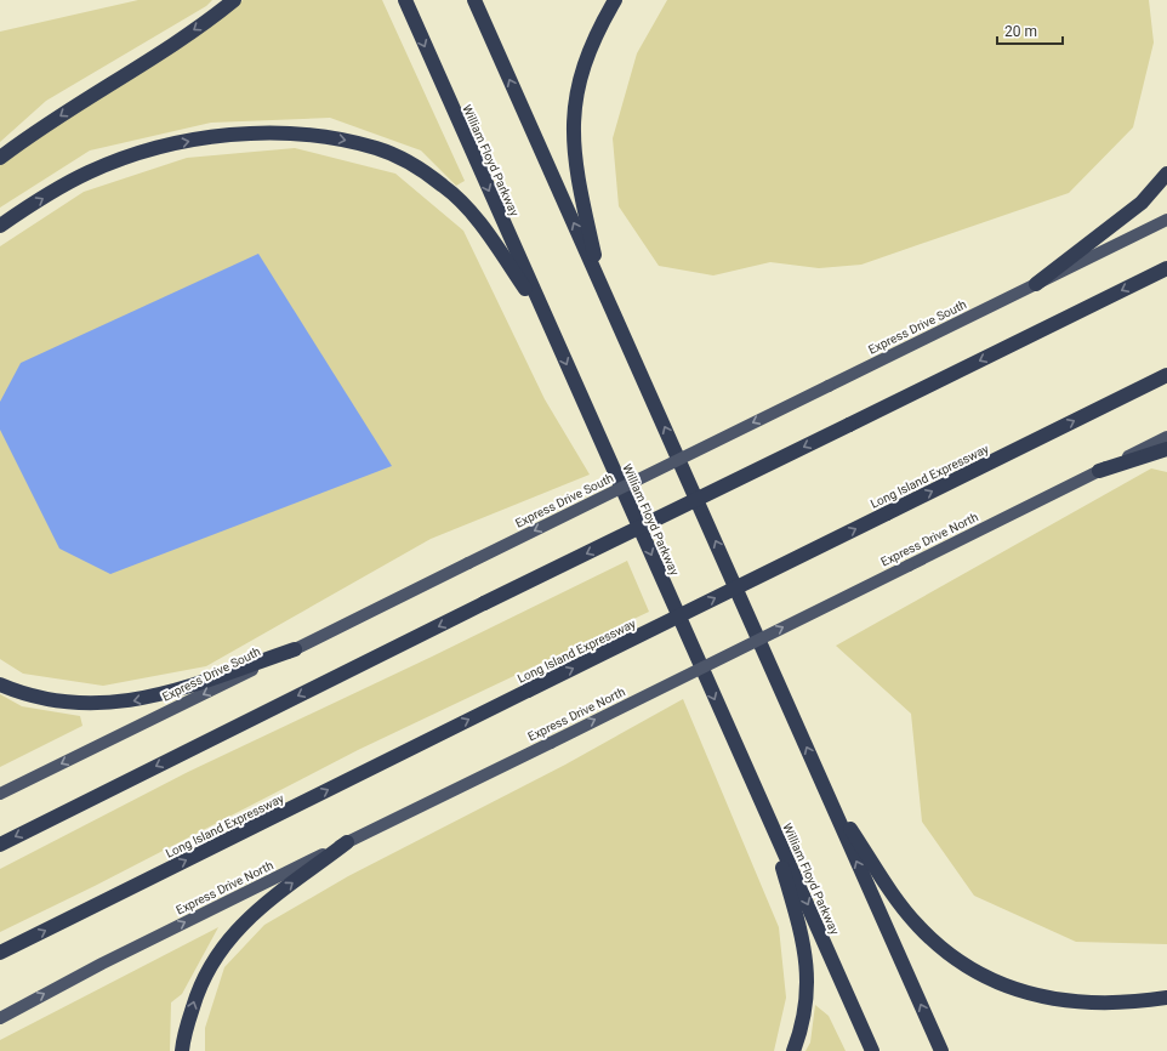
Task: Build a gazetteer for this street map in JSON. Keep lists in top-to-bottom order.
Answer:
{
  "streets": {
    "highway": ["William Floyd Parkway", "Long Island Expressway"],
    "main road": ["Express Drive South", "Express Drive North"]
  },
  "one_way": ["Express Drive South", "Express Drive North"],
  "scale_bar": "20 m"
}
